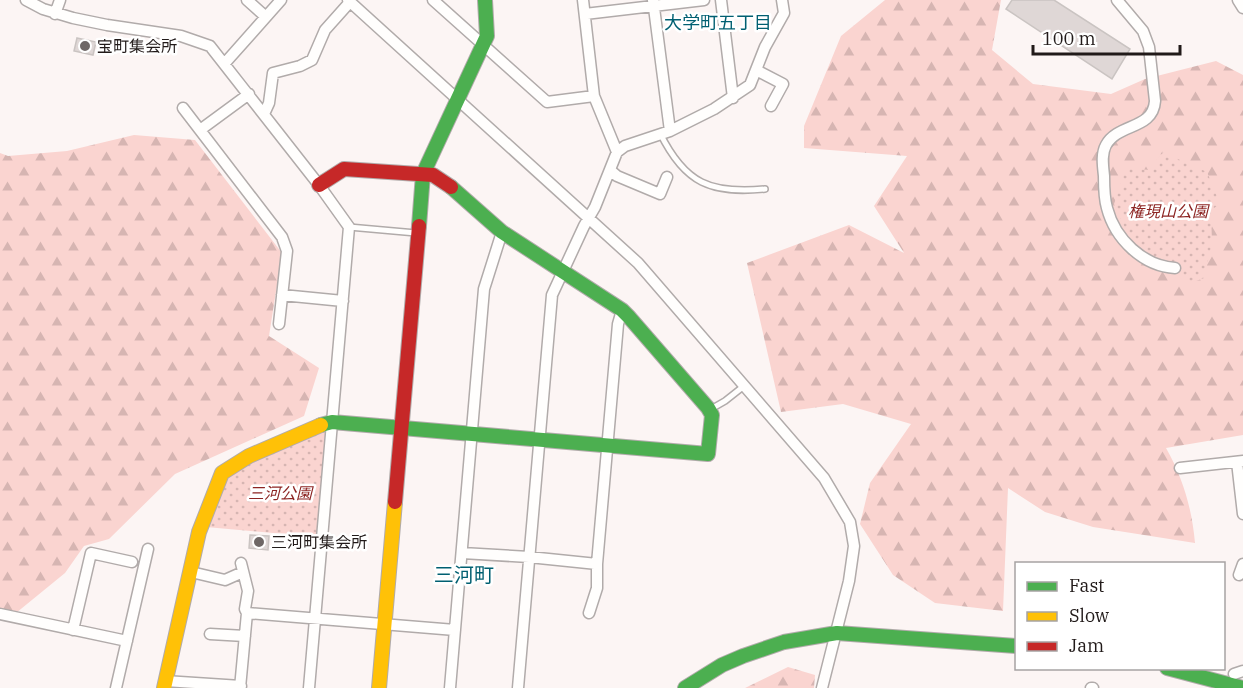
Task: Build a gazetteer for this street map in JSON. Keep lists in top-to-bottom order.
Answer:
{
  "districts": ["大学町五丁目", "三河町"],
  "parks": ["権現山公園", "三河公園"],
  "places": ["宝町集会所", "三河町集会所"],
  "legend": ["Fast", "Slow", "Jam"],
  "scale_bar": "100 m"
}
